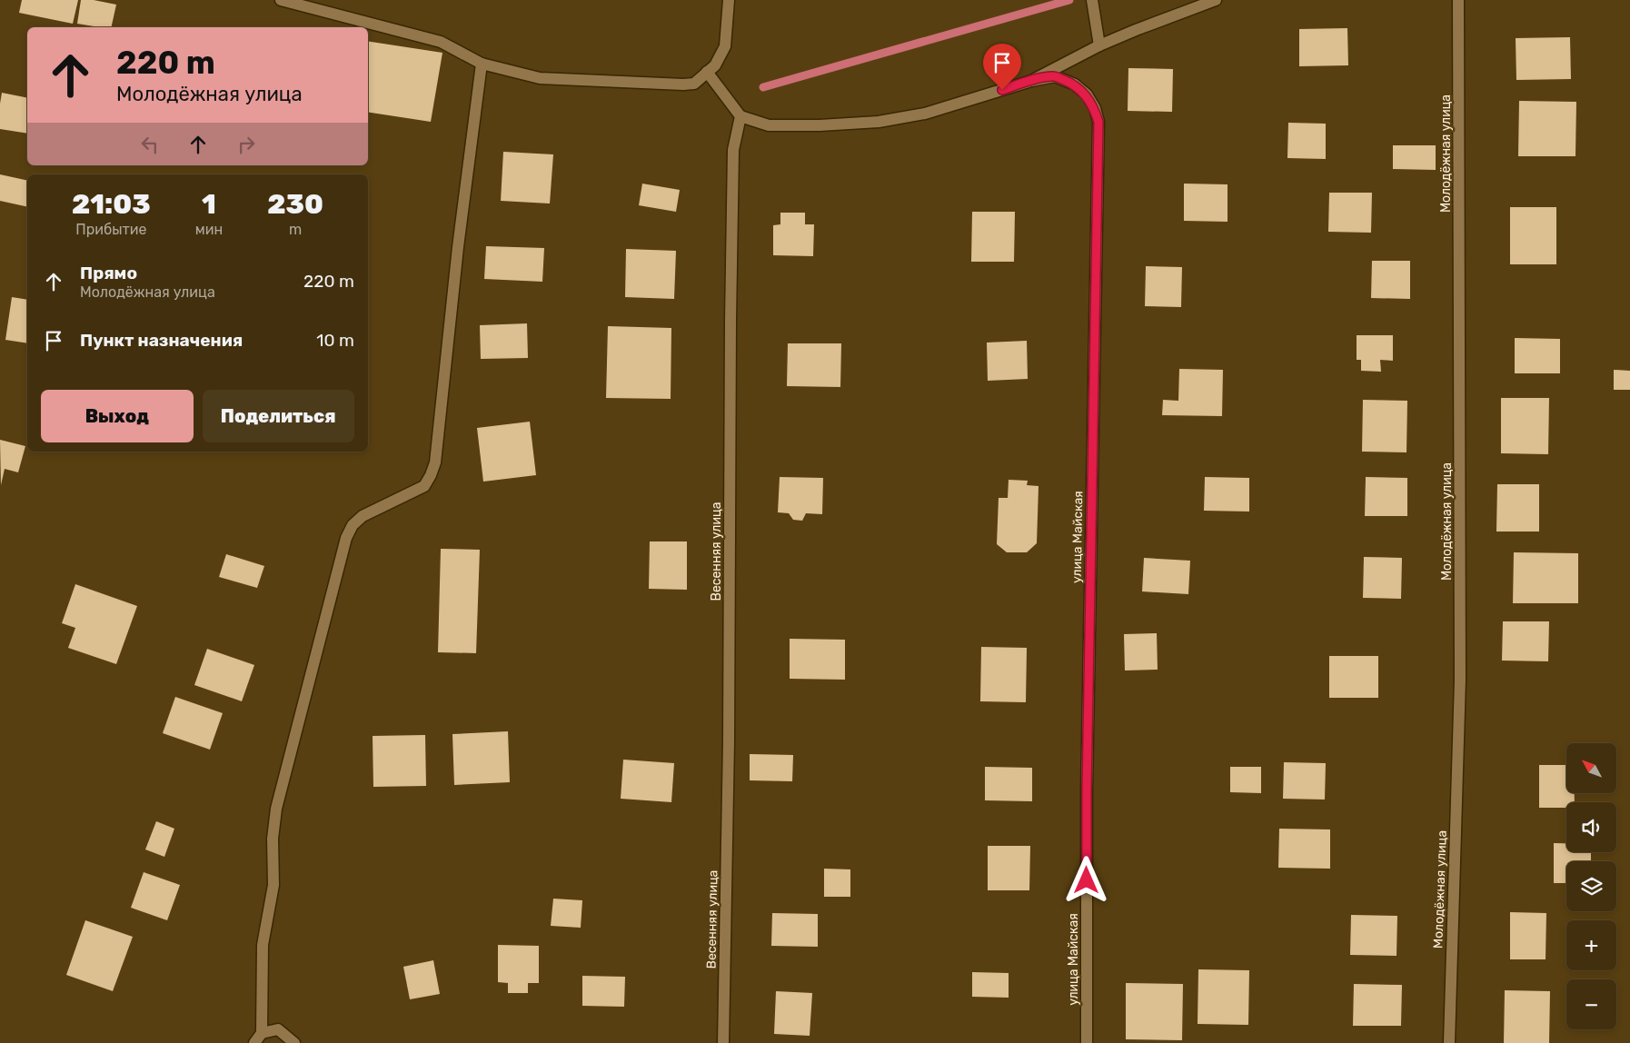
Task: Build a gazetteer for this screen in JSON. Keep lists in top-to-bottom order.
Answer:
{
  "streets": {
    "street": ["Молодёжная улица", "улица Майская", "Весенняя улица"]
  },
  "north": "top left",
  "page": {
    "turn": ["220 m", "Молодёжная улица"],
    "eta": [
      "21:03",
      "Прибытие",
      "1",
      "мин",
      "230",
      "m"
    ],
    "list": [
      {
        "name": "Прямо",
        "note": "Молодёжная улица",
        "value": "220 m"
      },
      {
        "name": "Пункт назначения",
        "value": "10 m"
      }
    ],
    "buttons": ["Выход", "Поделиться"],
    "map_buttons": ["+", "−"]
  }
}
